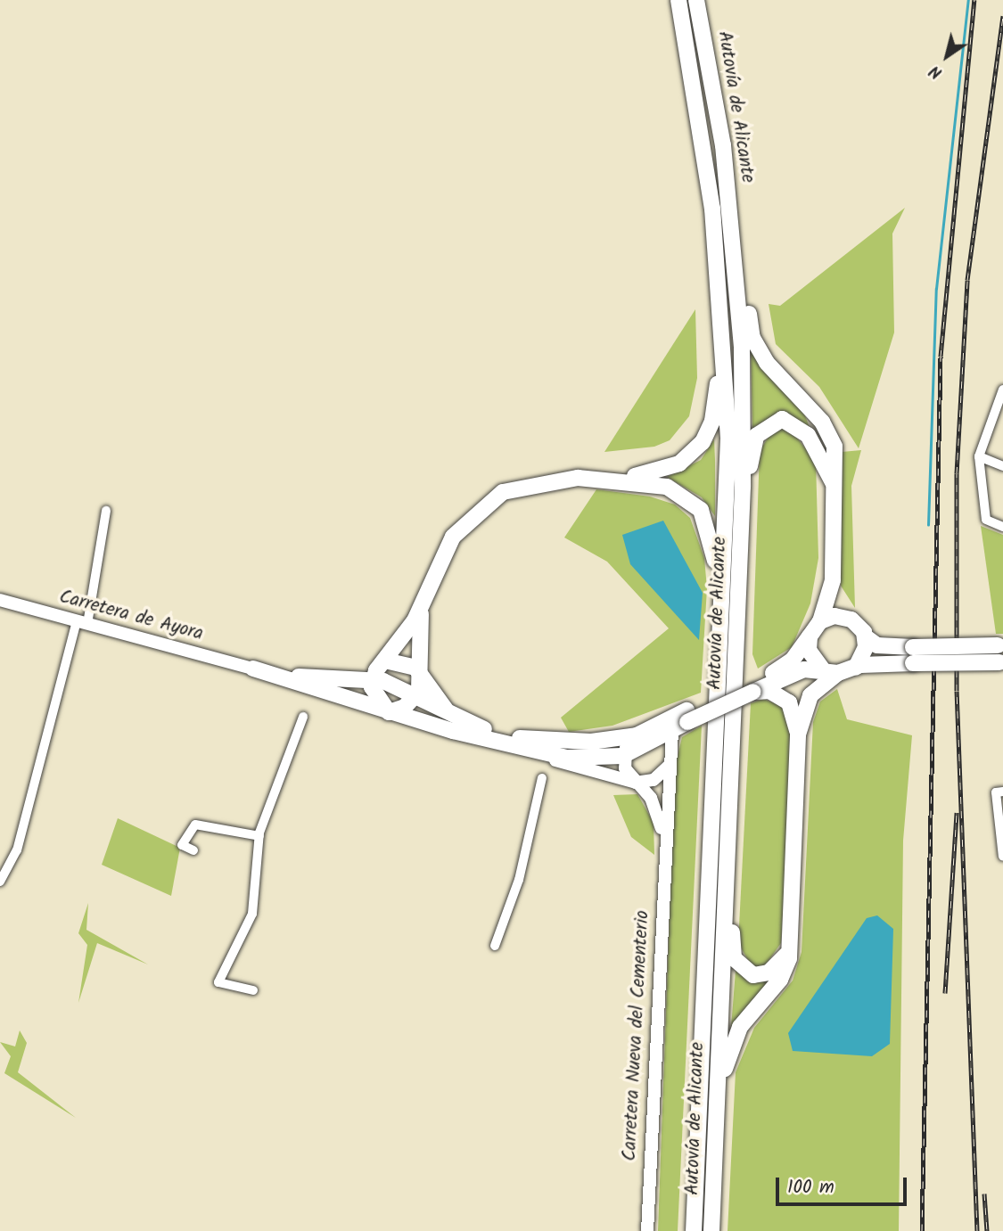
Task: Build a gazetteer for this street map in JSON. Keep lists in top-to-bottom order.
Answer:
{
  "streets": {
    "highway": ["Autovía de Alicante"],
    "street": ["Carretera de Ayora", "Carretera Nueva del Cementerio"]
  },
  "scale_bar": "100 m",
  "north": "bottom left"
}
